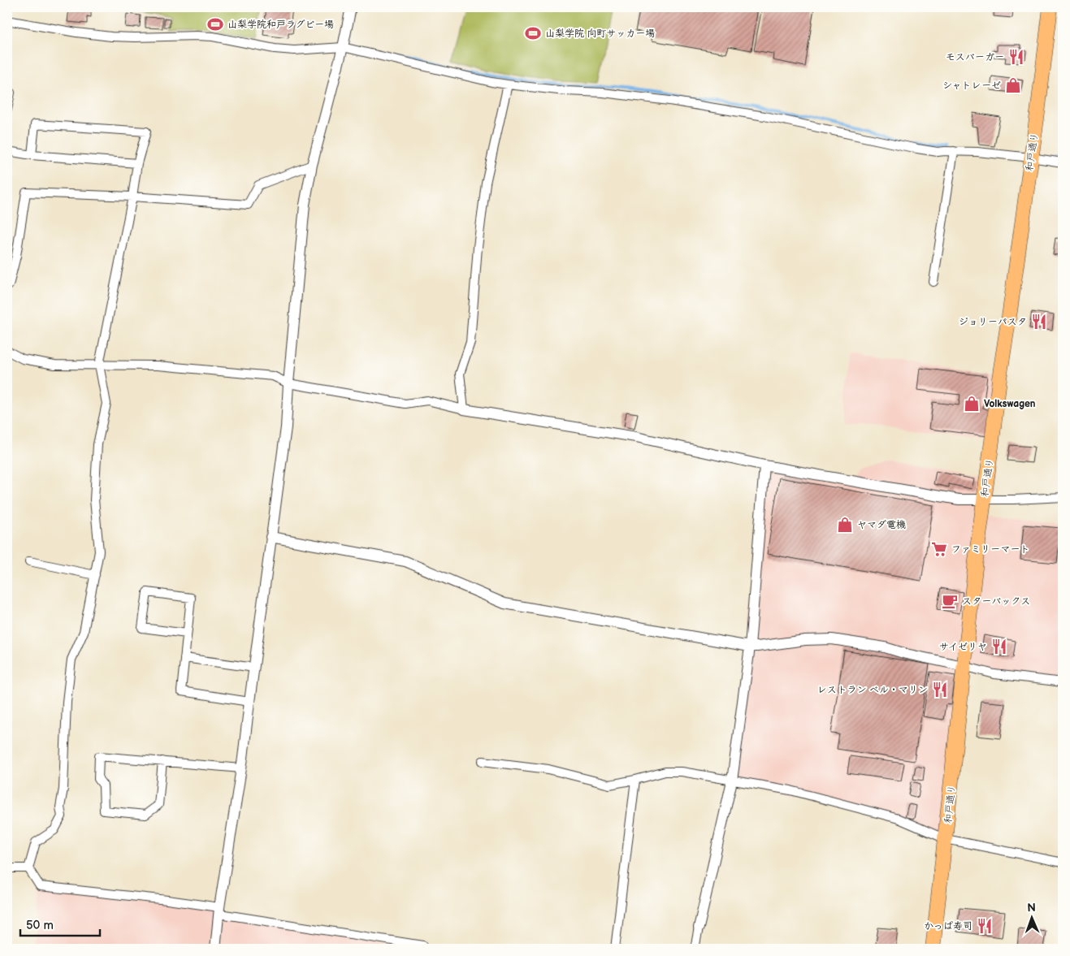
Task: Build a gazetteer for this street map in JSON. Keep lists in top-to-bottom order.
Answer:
{
  "streets": {
    "highway": ["和戸通り"]
  },
  "places": {
    "sports": ["山梨学院和戸ラグビー場", "山梨学院 向町サッカー場"],
    "restaurant": [
      "モスバーガー",
      "ジョリーパスタ",
      "サイゼリヤ",
      "レストラン ベル・マリン",
      "かっぱ寿司"
    ],
    "shop": ["シャトレーゼ", "Volkswagen", "ヤマダ電機"],
    "supermarket": ["ファミリーマート"],
    "cafe": ["スターバックス"]
  },
  "scale_bar": "50 m",
  "north": "top"
}
